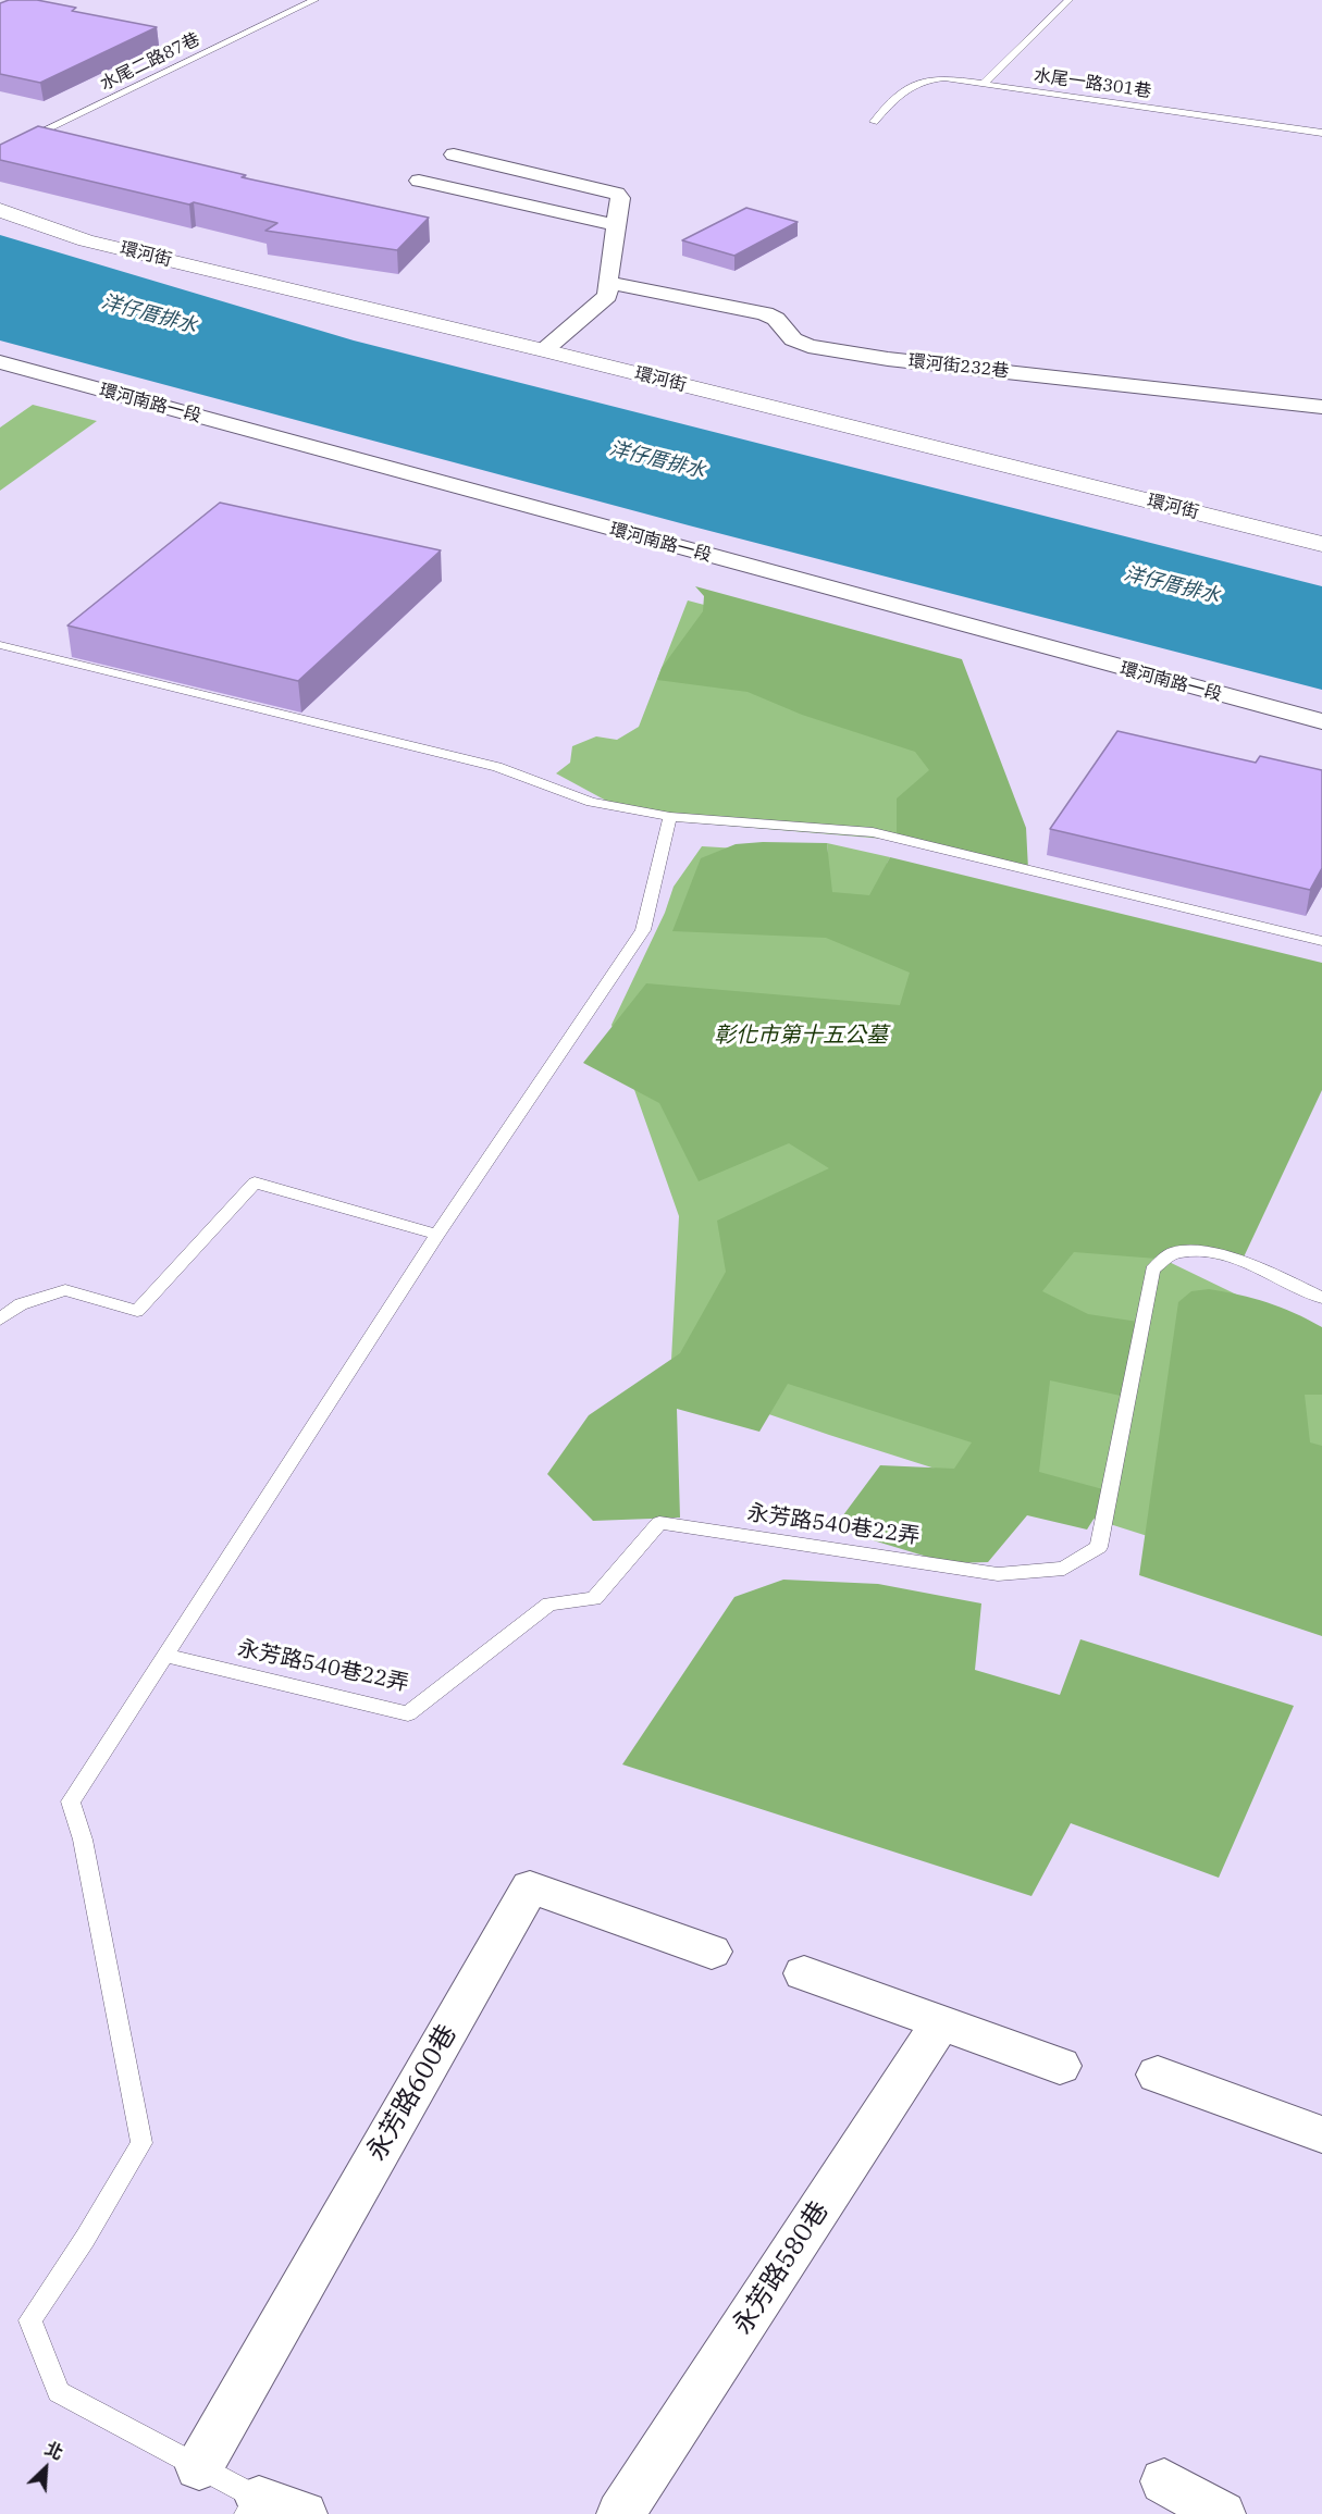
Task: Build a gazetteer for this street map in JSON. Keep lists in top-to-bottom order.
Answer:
{
  "streets": {
    "street": [
      "環河街",
      "環河街232巷",
      "環河南路一段",
      "永芳路600巷",
      "永芳路580巷"
    ],
    "lane": ["水尾二路87巷", "水尾一路301巷", "永芳路540巷22弄"]
  },
  "water": ["洋仔厝排水"],
  "parks": ["彰化市第十五公墓"],
  "north": "top right"
}
